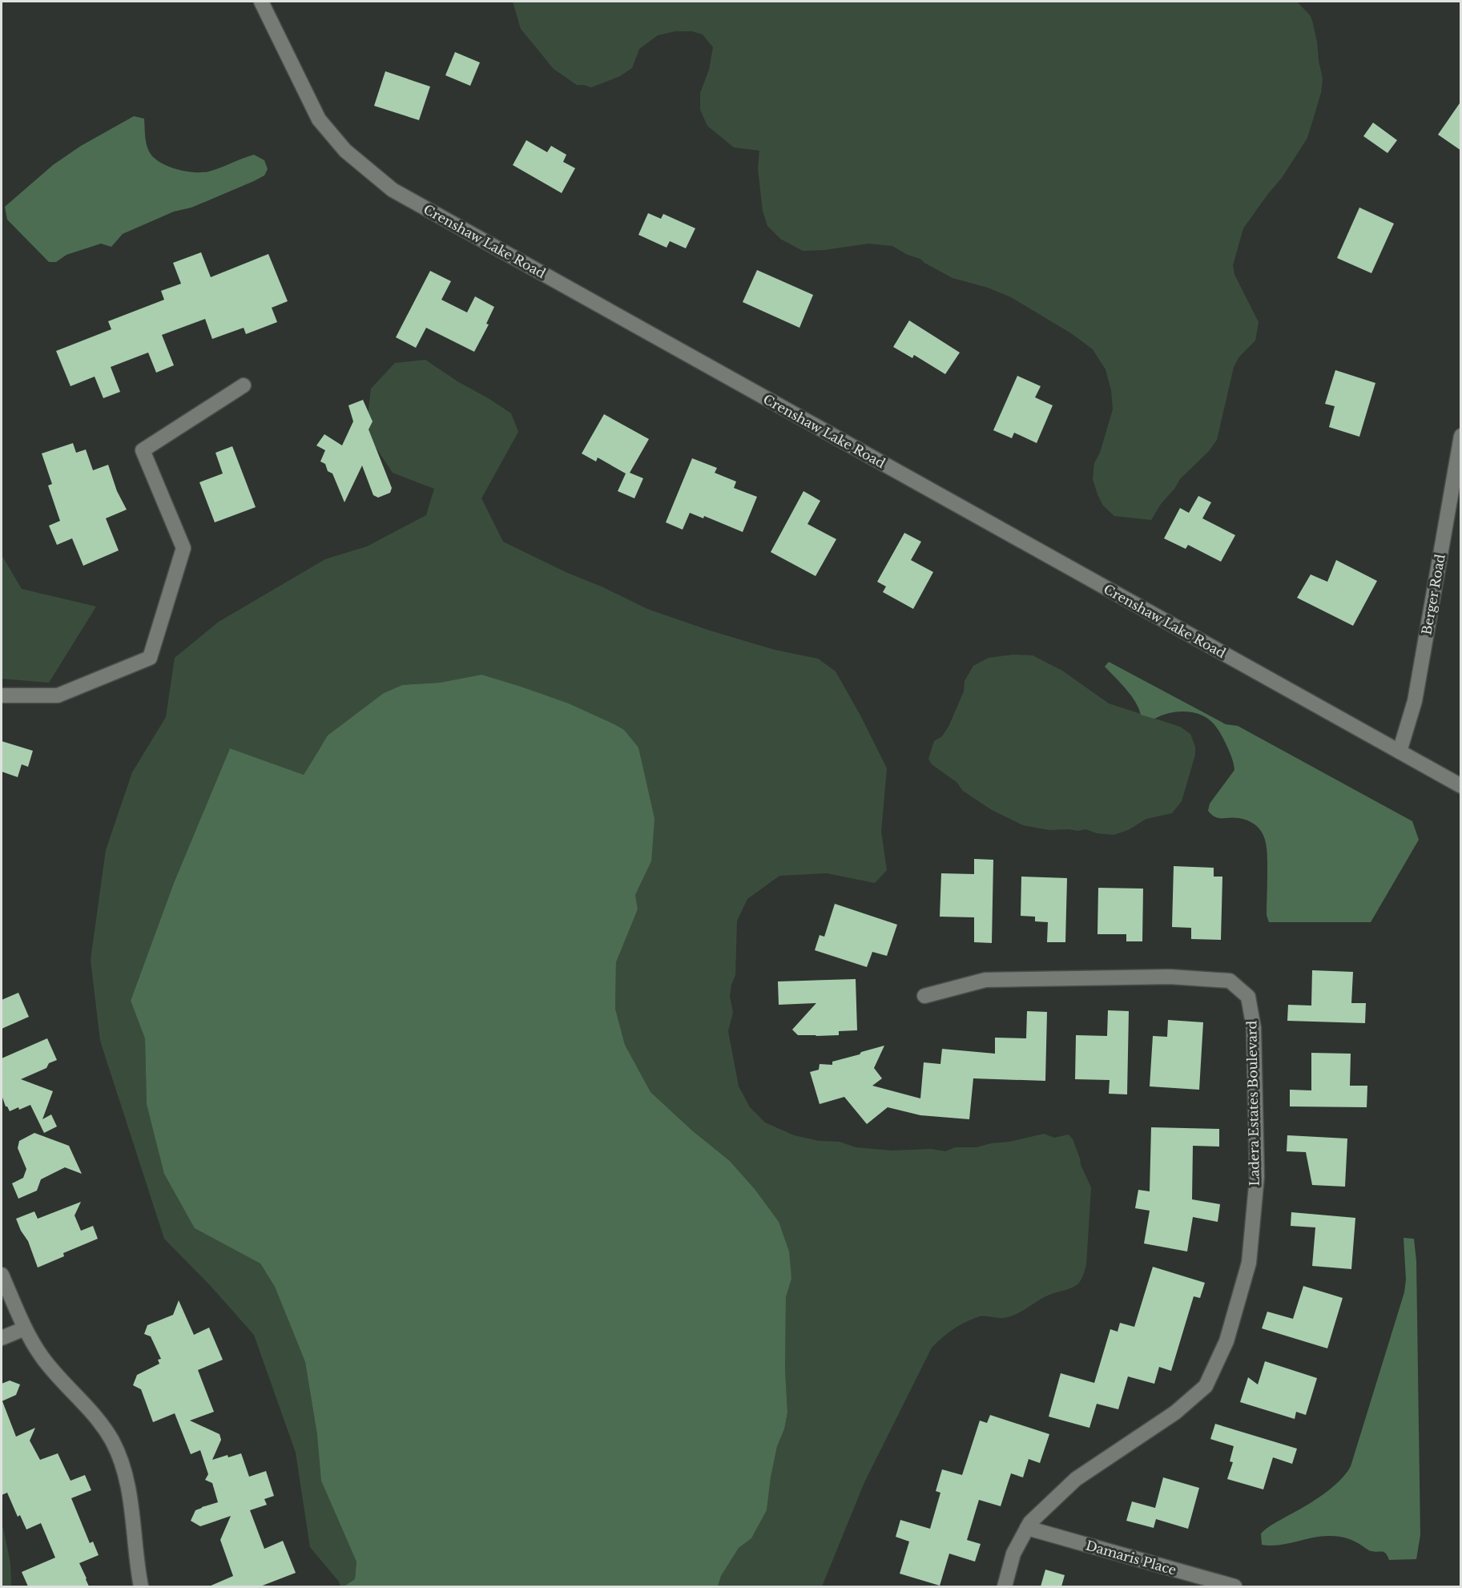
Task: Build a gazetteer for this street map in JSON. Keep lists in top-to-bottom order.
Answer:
{
  "streets": {
    "street": [
      "Crenshaw Lake Road",
      "Berger Road",
      "Ladera Estates Boulevard",
      "Damaris Place"
    ]
  },
  "crossings": [
    ["Crenshaw Lake Road", "Berger Road"],
    ["Ladera Estates Boulevard", "Damaris Place"]
  ]
}
